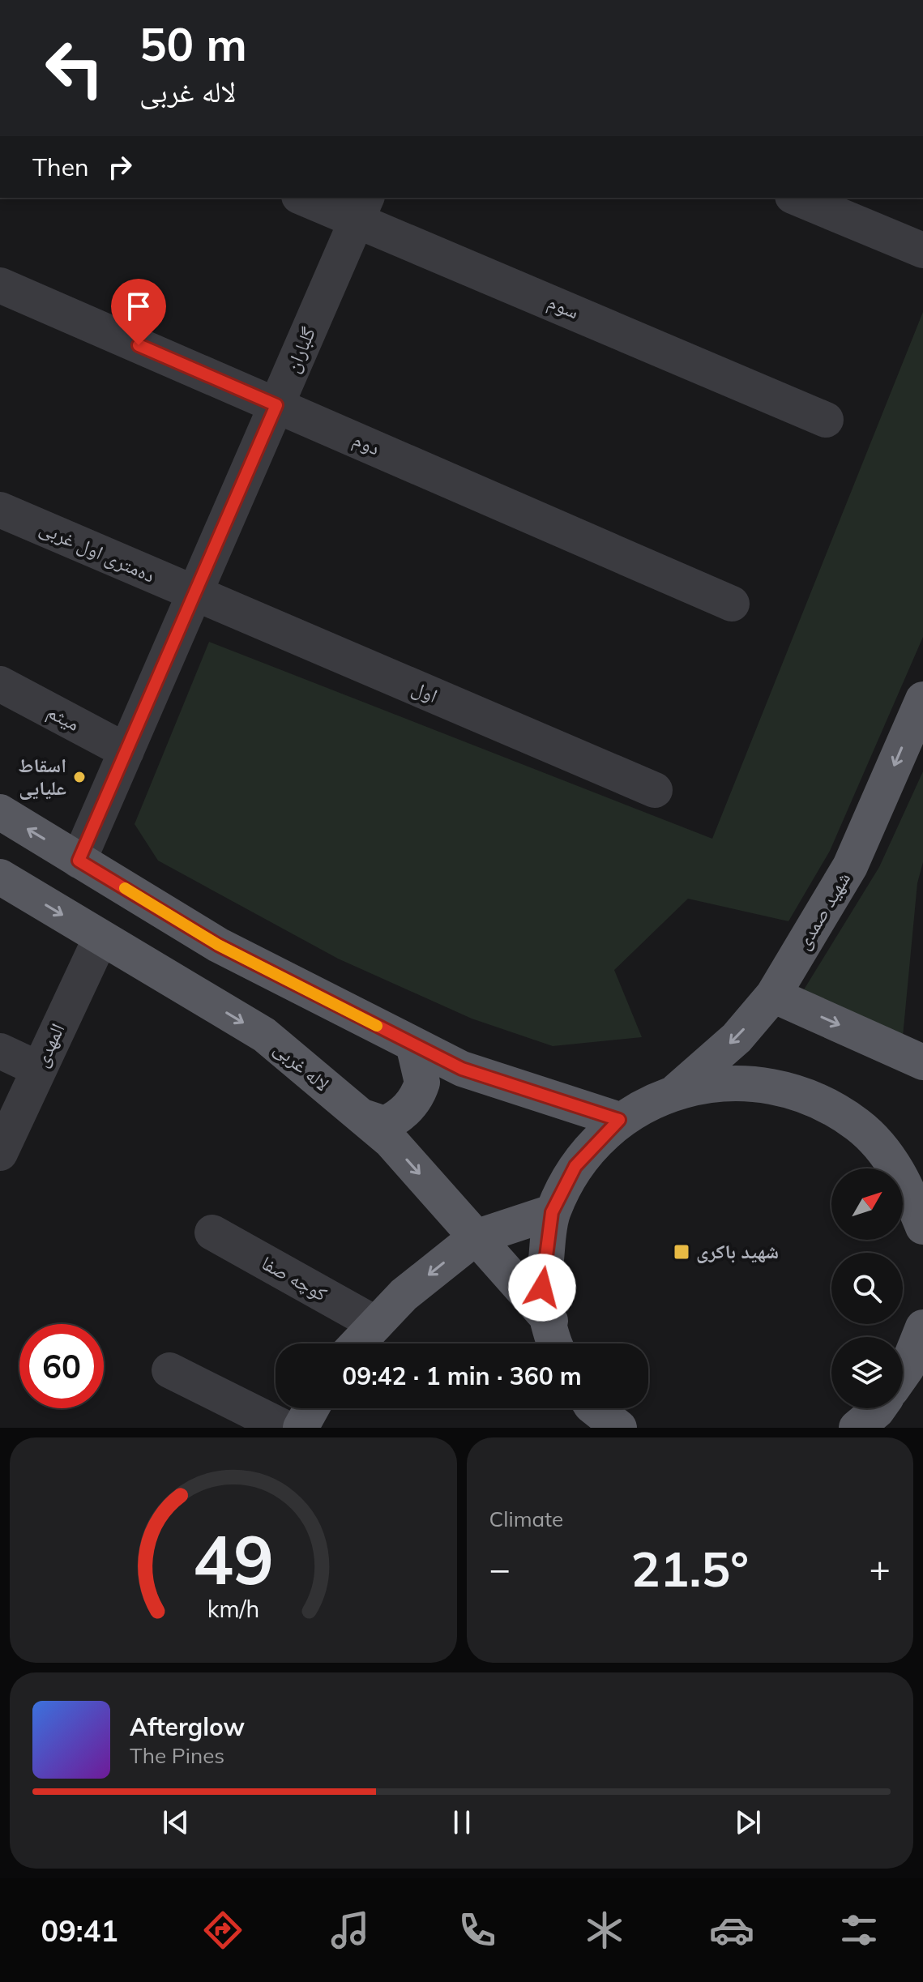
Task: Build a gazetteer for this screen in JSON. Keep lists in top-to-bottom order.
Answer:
{
  "streets": {
    "main road": ["شهید صمدی", "لاله غربی"],
    "street": [
      "سوم",
      "گلباران",
      "دوم",
      "ده‌متری اول غربی",
      "اول",
      "میثم",
      "المهدی",
      "کوچه صفا"
    ]
  },
  "crossings": [
    ["سوم", "گلباران"],
    ["گلباران", "دوم"],
    ["گلباران", "ده‌متری اول غربی"],
    ["گلباران", "اول"],
    ["گلباران", "میثم"],
    ["ده‌متری اول غربی", "اول"],
    ["المهدی", "لاله غربی"]
  ],
  "one_way": ["شهید صمدی"],
  "places": {
    "other": ["اسقاط علیایی"],
    "transit": ["شهید باکری"]
  },
  "north": "top right",
  "page": {
    "turn": ["50 m", "لاله غربی"],
    "then": "Then",
    "limit": "60",
    "trip": "09:42 · 1 min · 360 m",
    "tile": "Climate",
    "heat": ["−", "21.5°", "+"],
    "song": ["Afterglow", "The Pines"],
    "tabs": "09:41",
    "gauge": ["49", "km/h"]
  }
}
